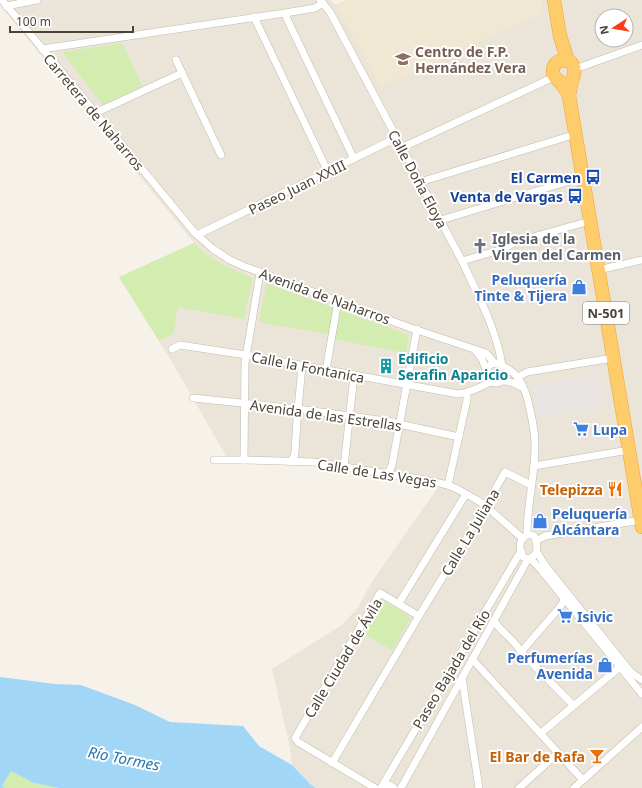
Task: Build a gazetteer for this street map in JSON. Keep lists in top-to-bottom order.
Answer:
{
  "streets": {
    "highway": ["N-501"],
    "street": [
      "Carretera de Naharros",
      "Calle Doña Eloya",
      "Paseo Juan XXIII",
      "Avenida de Naharros",
      "Calle la Fontanica",
      "Avenida de las Estrellas",
      "Calle de Las Vegas",
      "Calle La Juliana",
      "Calle Ciudad de Ávila",
      "Paseo Bajada del Río"
    ]
  },
  "crossings": [
    ["Carretera de Naharros", "Avenida de Naharros"],
    ["Calle Doña Eloya", "Paseo Juan XXIII"],
    ["Calle Doña Eloya", "Avenida de Naharros"],
    ["Calle Doña Eloya", "Calle la Fontanica"],
    ["Paseo Juan XXIII", "Avenida de Naharros"],
    ["Avenida de Naharros", "Calle la Fontanica"],
    ["Calle de Las Vegas", "Calle La Juliana"],
    ["Calle de Las Vegas", "Paseo Bajada del Río"],
    ["Calle La Juliana", "Calle Ciudad de Ávila"]
  ],
  "water": ["Río Tormes"],
  "places": {
    "school or university": ["Centro de F.P. Hernández Vera"],
    "bus stop": ["El Carmen", "Venta de Vargas"],
    "church": ["Iglesia de la Virgen del Carmen"],
    "shop": ["Peluquería Tinte & Tijera", "Peluquería Alcántara", "Perfumerías Avenida"],
    "building": ["Edificio Serafin Aparicio"],
    "supermarket": ["Lupa", "Isivic"],
    "restaurant": ["Telepizza"],
    "bar": ["El Bar de Rafa"]
  },
  "scale_bar": "100 m",
  "north": "left"
}
